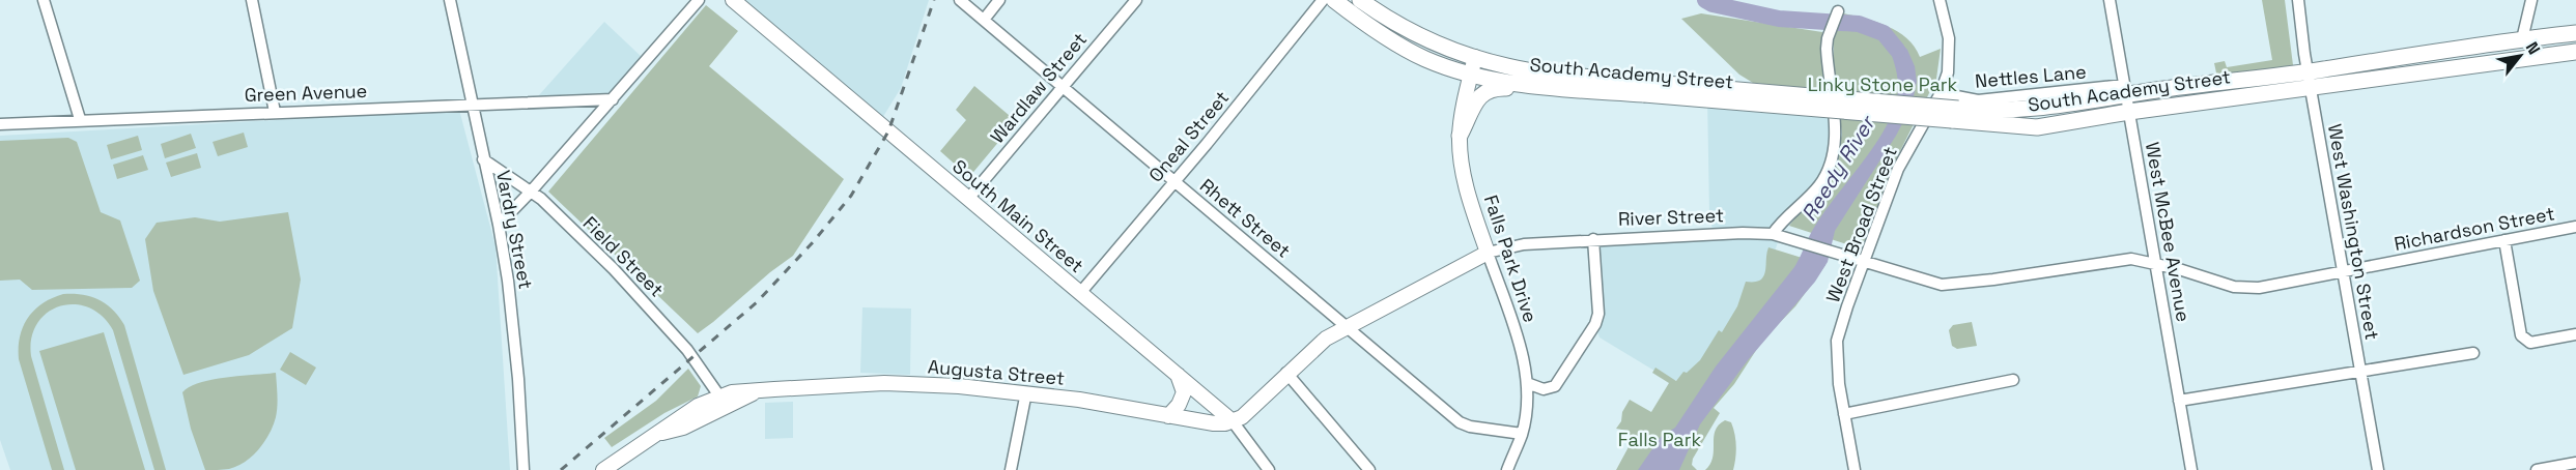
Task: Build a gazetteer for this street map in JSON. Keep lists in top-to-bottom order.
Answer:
{
  "streets": {
    "highway": ["South Academy Street"],
    "main road": [
      "South Main Street",
      "River Street",
      "Falls Park Drive",
      "Augusta Street"
    ],
    "street": [
      "Nettles Lane",
      "Wardlaw Street",
      "Green Avenue",
      "Oneal Street",
      "Rhett Street",
      "West Broad Street",
      "Richardson Street",
      "Vardry Street",
      "West McBee Avenue",
      "West Washington Street",
      "Field Street"
    ]
  },
  "crossings": [
    ["South Academy Street", "Nettles Lane"],
    ["South Academy Street", "West McBee Avenue"],
    ["South Academy Street", "West Washington Street"],
    ["South Academy Street", "Falls Park Drive"],
    ["Nettles Lane", "West Broad Street"],
    ["Nettles Lane", "West McBee Avenue"],
    ["Wardlaw Street", "South Main Street"],
    ["Wardlaw Street", "Rhett Street"],
    ["Green Avenue", "Vardry Street"],
    ["Oneal Street", "South Main Street"],
    ["Oneal Street", "Rhett Street"],
    ["South Main Street", "River Street"],
    ["South Main Street", "Augusta Street"],
    ["River Street", "Rhett Street"],
    ["River Street", "West Broad Street"],
    ["River Street", "Richardson Street"],
    ["River Street", "West McBee Avenue"],
    ["River Street", "Falls Park Drive"],
    ["River Street", "Augusta Street"],
    ["Rhett Street", "Falls Park Drive"],
    ["Richardson Street", "West McBee Avenue"],
    ["Richardson Street", "West Washington Street"],
    ["Vardry Street", "Field Street"],
    ["Field Street", "Augusta Street"]
  ],
  "water": ["Reedy River"],
  "parks": ["Linky Stone Park", "Falls Park"],
  "north": "top right"
}
